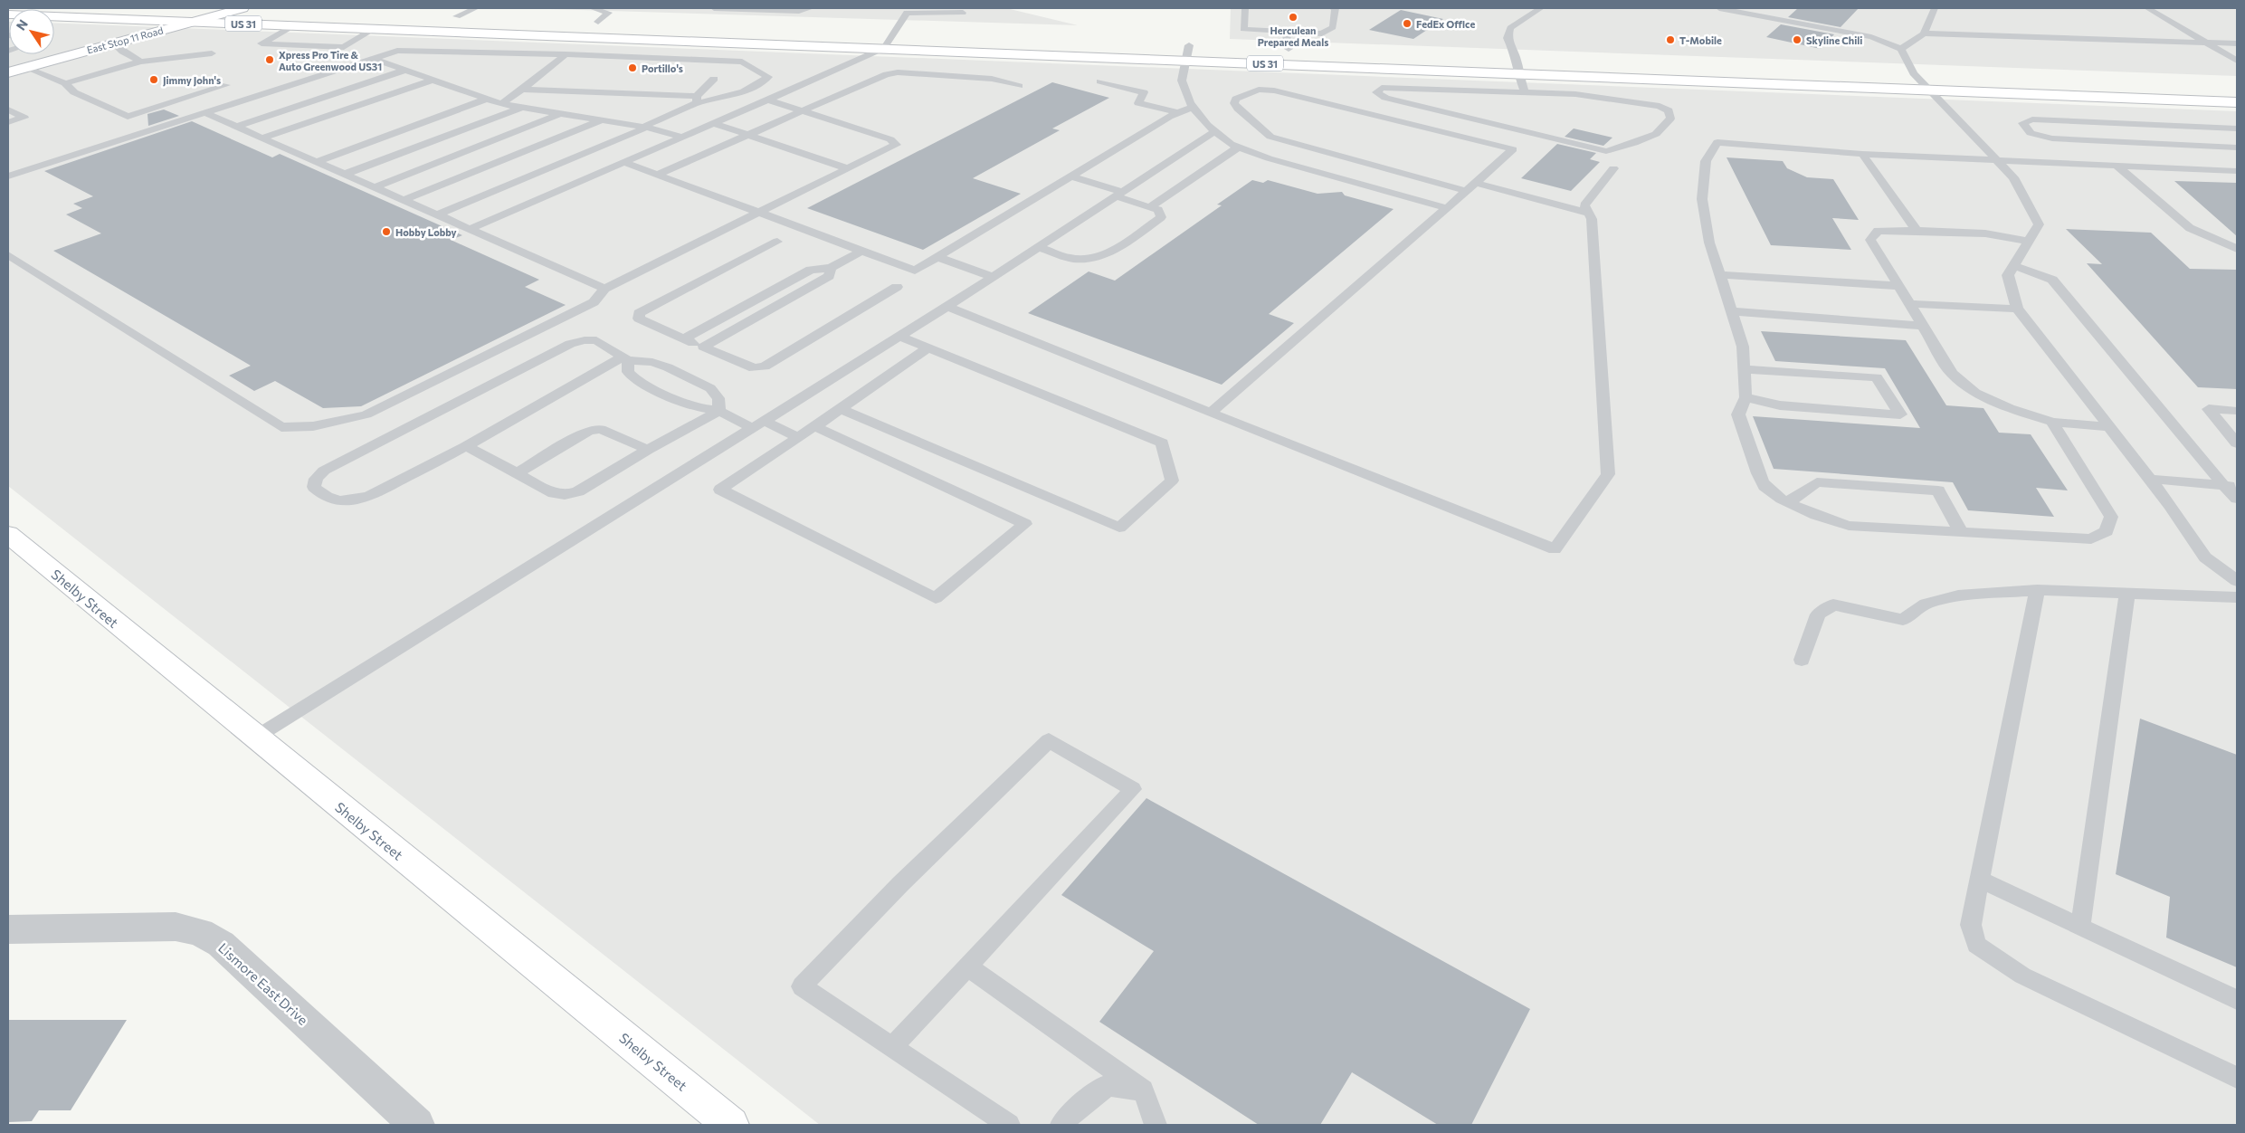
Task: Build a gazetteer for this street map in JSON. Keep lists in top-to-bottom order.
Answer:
{
  "streets": {
    "main road": ["US 31", "East Stop 11 Road", "Shelby Street"],
    "street": ["Lismore East Drive"]
  },
  "crossings": [
    ["US 31", "East Stop 11 Road"]
  ],
  "places": [
    "Herculean Prepared Meals",
    "FedEx Office",
    "T-Mobile",
    "Skyline Chili",
    "Xpress Pro Tire & Auto Greenwood US31",
    "Portillo's",
    "Jimmy John's",
    "Hobby Lobby"
  ],
  "north": "top left"
}
